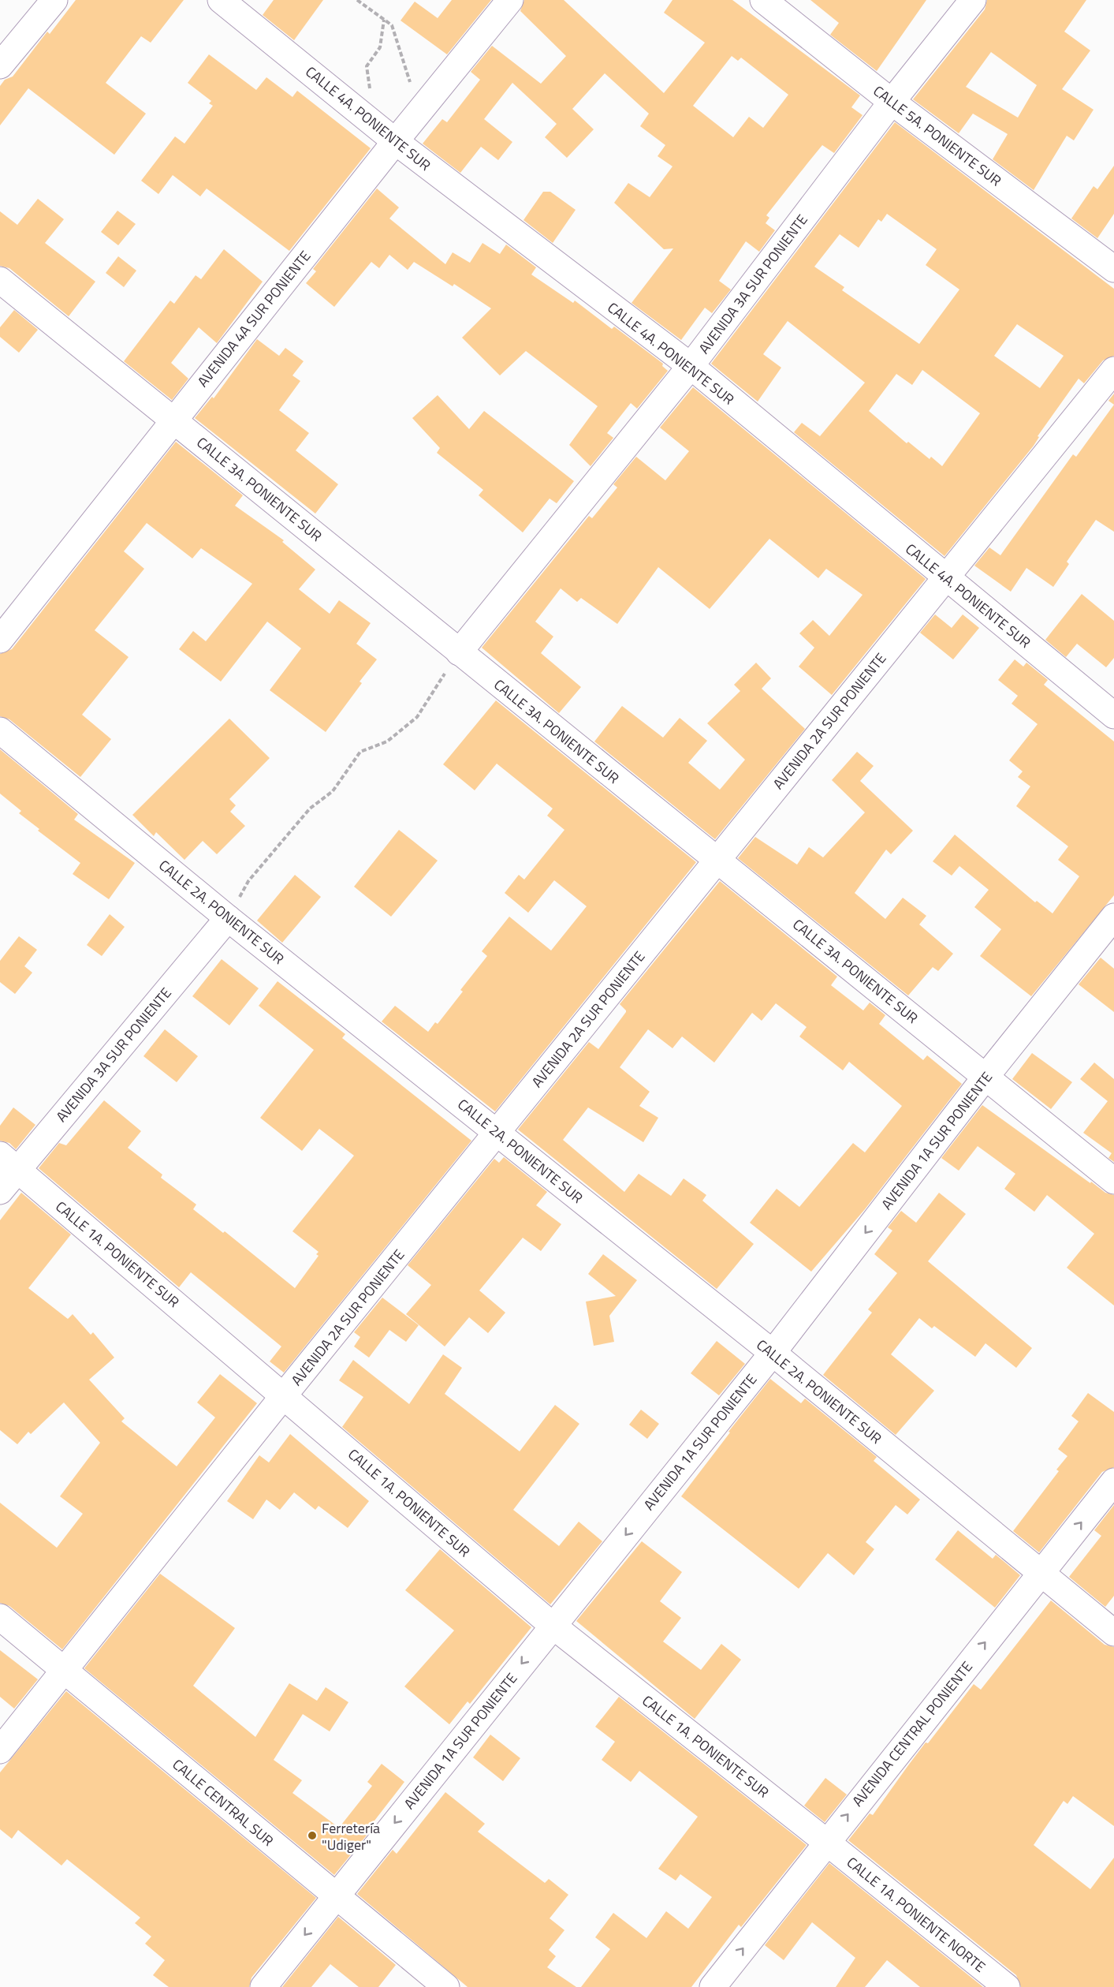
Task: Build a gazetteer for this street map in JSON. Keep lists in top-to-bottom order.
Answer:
{
  "streets": {
    "street": [
      "CALLE 4A. PONIENTE SUR",
      "CALLE 5A. PONIENTE SUR",
      "AVENIDA 3A SUR PONIENTE",
      "AVENIDA 4A SUR PONIENTE",
      "CALLE 3A. PONIENTE SUR",
      "AVENIDA 2A SUR PONIENTE",
      "CALLE 2A. PONIENTE SUR",
      "AVENIDA 1A SUR PONIENTE",
      "CALLE 1A. PONIENTE SUR",
      "AVENIDA CENTRAL PONIENTE",
      "CALLE CENTRAL SUR",
      "CALLE 1A. PONIENTE NORTE"
    ]
  },
  "crossings": [
    ["CALLE 4A. PONIENTE SUR", "AVENIDA 3A SUR PONIENTE"],
    ["CALLE 4A. PONIENTE SUR", "AVENIDA 4A SUR PONIENTE"],
    ["CALLE 4A. PONIENTE SUR", "AVENIDA 2A SUR PONIENTE"],
    ["CALLE 5A. PONIENTE SUR", "AVENIDA 3A SUR PONIENTE"],
    ["AVENIDA 3A SUR PONIENTE", "CALLE 3A. PONIENTE SUR"],
    ["AVENIDA 3A SUR PONIENTE", "CALLE 2A. PONIENTE SUR"],
    ["AVENIDA 3A SUR PONIENTE", "CALLE 1A. PONIENTE SUR"],
    ["AVENIDA 4A SUR PONIENTE", "CALLE 3A. PONIENTE SUR"],
    ["CALLE 3A. PONIENTE SUR", "AVENIDA 2A SUR PONIENTE"],
    ["CALLE 3A. PONIENTE SUR", "AVENIDA 1A SUR PONIENTE"],
    ["AVENIDA 2A SUR PONIENTE", "CALLE 2A. PONIENTE SUR"],
    ["AVENIDA 2A SUR PONIENTE", "CALLE 1A. PONIENTE SUR"],
    ["AVENIDA 2A SUR PONIENTE", "CALLE CENTRAL SUR"],
    ["CALLE 2A. PONIENTE SUR", "AVENIDA 1A SUR PONIENTE"],
    ["CALLE 2A. PONIENTE SUR", "AVENIDA CENTRAL PONIENTE"],
    ["AVENIDA 1A SUR PONIENTE", "CALLE 1A. PONIENTE SUR"],
    ["AVENIDA 1A SUR PONIENTE", "CALLE CENTRAL SUR"],
    ["CALLE 1A. PONIENTE SUR", "AVENIDA CENTRAL PONIENTE"],
    ["CALLE 1A. PONIENTE SUR", "CALLE 1A. PONIENTE NORTE"],
    ["AVENIDA CENTRAL PONIENTE", "CALLE 1A. PONIENTE NORTE"]
  ],
  "one_way": ["AVENIDA 1A SUR PONIENTE", "AVENIDA CENTRAL PONIENTE"],
  "places": ["Ferretería \"Udiger\""]
}
